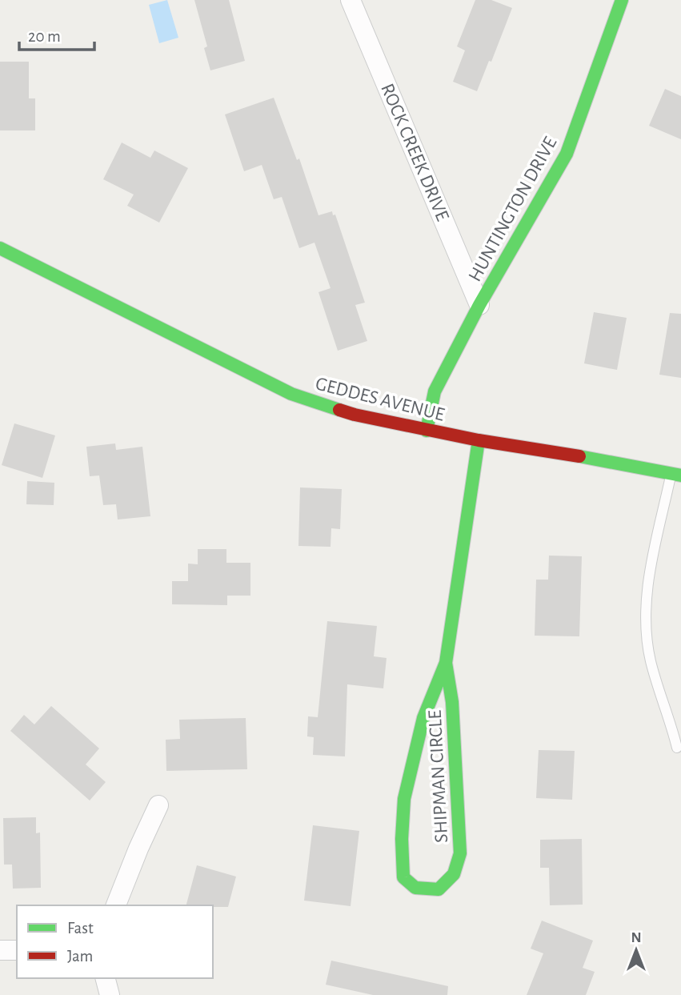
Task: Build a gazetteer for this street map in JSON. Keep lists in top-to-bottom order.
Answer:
{
  "streets": {
    "street": [
      "ROCK CREEK DRIVE",
      "HUNTINGTON DRIVE",
      "GEDDES AVENUE",
      "SHIPMAN CIRCLE"
    ]
  },
  "crossings": [
    ["ROCK CREEK DRIVE", "HUNTINGTON DRIVE"],
    ["HUNTINGTON DRIVE", "GEDDES AVENUE"],
    ["GEDDES AVENUE", "SHIPMAN CIRCLE"]
  ],
  "legend": ["Fast", "Jam"],
  "scale_bar": "20 m",
  "north": "top"
}
